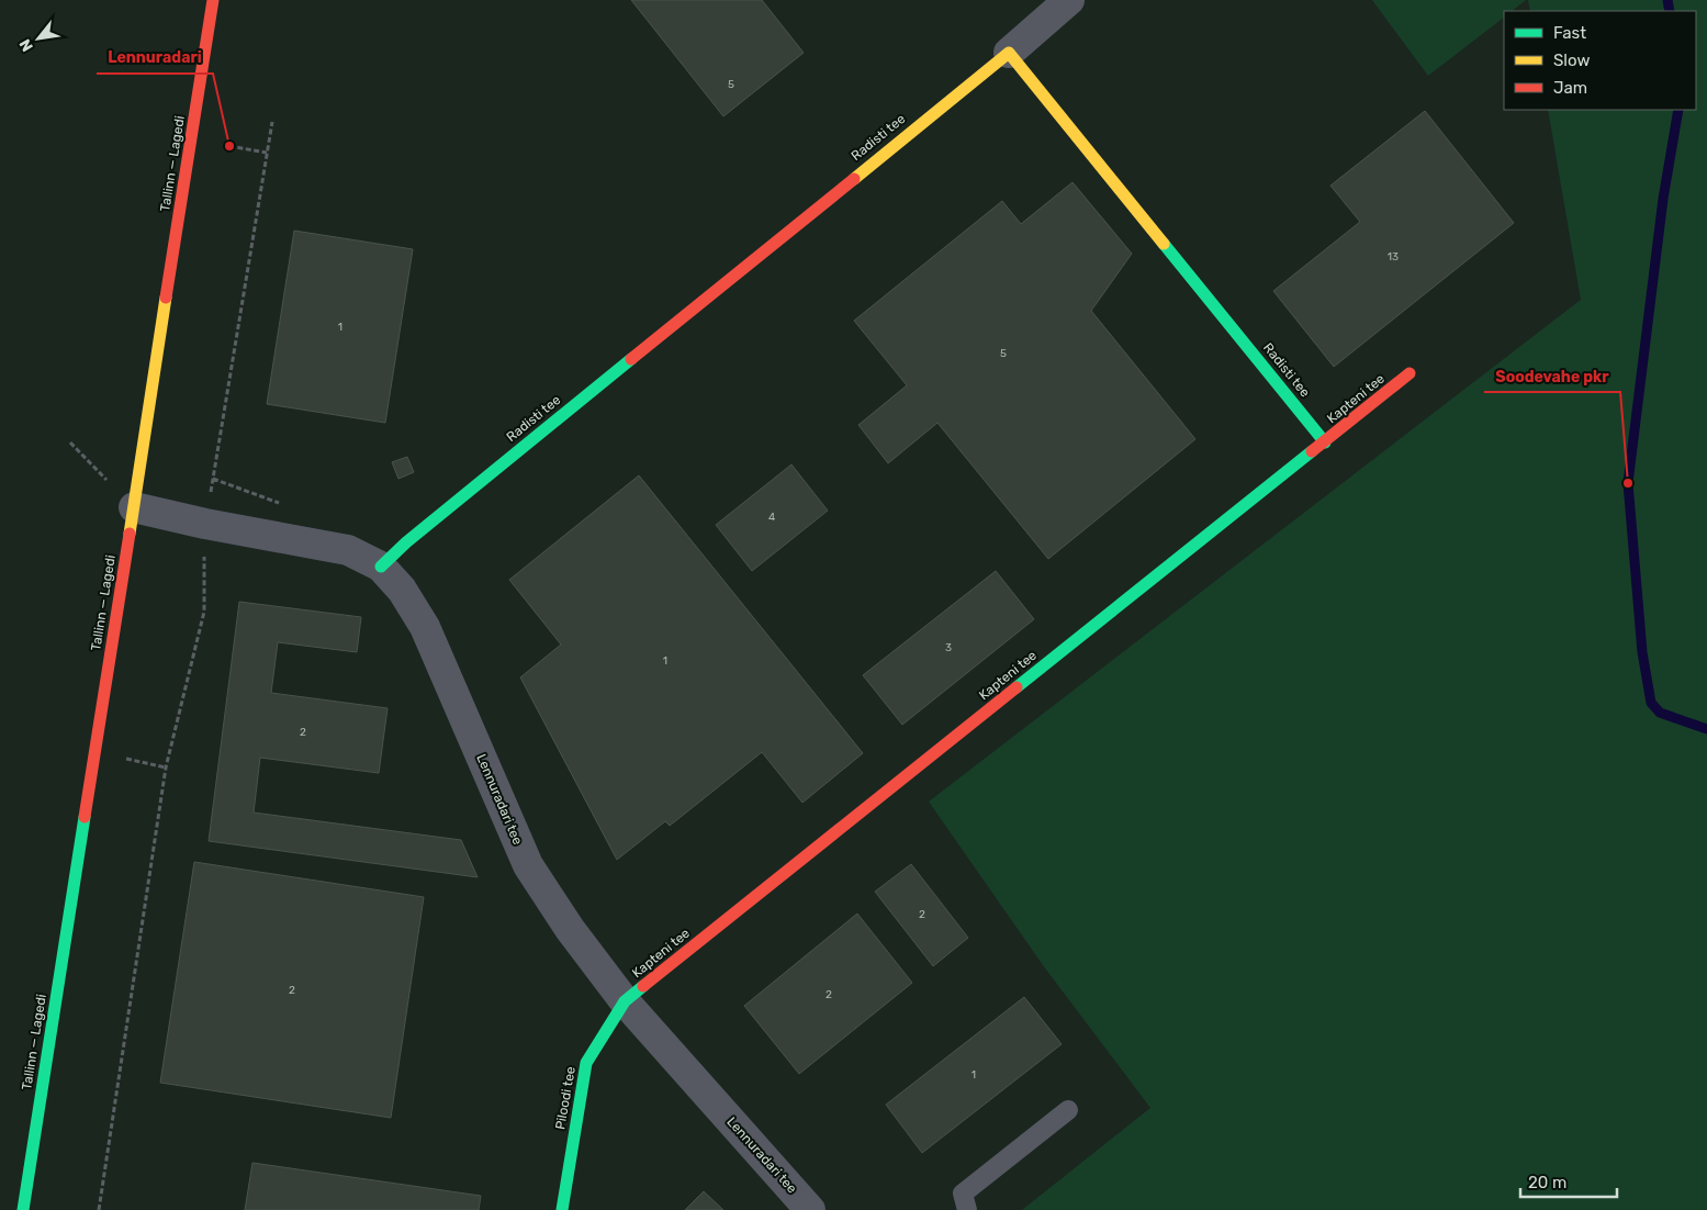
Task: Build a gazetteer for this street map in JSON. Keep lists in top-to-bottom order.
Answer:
{
  "streets": {
    "street": [
      "Radisti tee",
      "Tallinn — Lagedi",
      "Kapteni tee",
      "Lennuradari tee",
      "Piloodi tee"
    ]
  },
  "crossings": [
    ["Radisti tee", "Kapteni tee"],
    ["Radisti tee", "Lennuradari tee"],
    ["Tallinn — Lagedi", "Lennuradari tee"],
    ["Kapteni tee", "Lennuradari tee"],
    ["Kapteni tee", "Piloodi tee"],
    ["Lennuradari tee", "Piloodi tee"]
  ],
  "places": ["Lennuradari", "Soodevahe pkr"],
  "house_numbers": [
    "5",
    "13",
    "1",
    "5",
    "4",
    "3",
    "1",
    "2",
    "2",
    "2",
    "2",
    "1"
  ],
  "legend": ["Fast", "Slow", "Jam"],
  "scale_bar": "20 m",
  "north": "bottom left"
}
